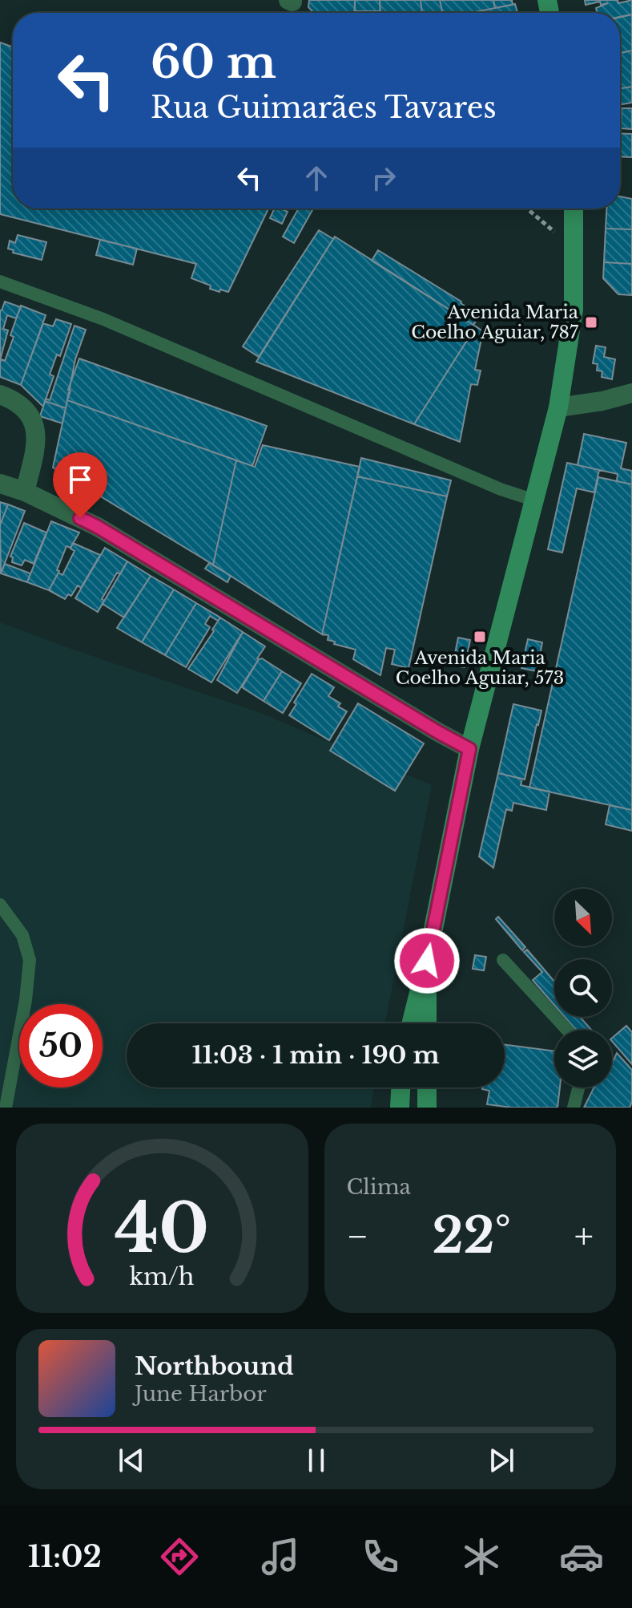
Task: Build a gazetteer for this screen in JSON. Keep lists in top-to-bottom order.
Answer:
{
  "places": {
    "transit": ["Avenida Maria Coelho Aguiar, 787", "Avenida Maria Coelho Aguiar, 573"]
  },
  "north": "bottom right",
  "page": {
    "turn": ["60 m", "Rua Guimarães Tavares"],
    "limit": "50",
    "trip": "11:03 · 1 min · 190 m",
    "tile": "Clima",
    "heat": ["−", "22°", "+"],
    "song": ["Northbound", "June Harbor"],
    "tabs": "11:02",
    "gauge": ["40", "km/h"]
  }
}
